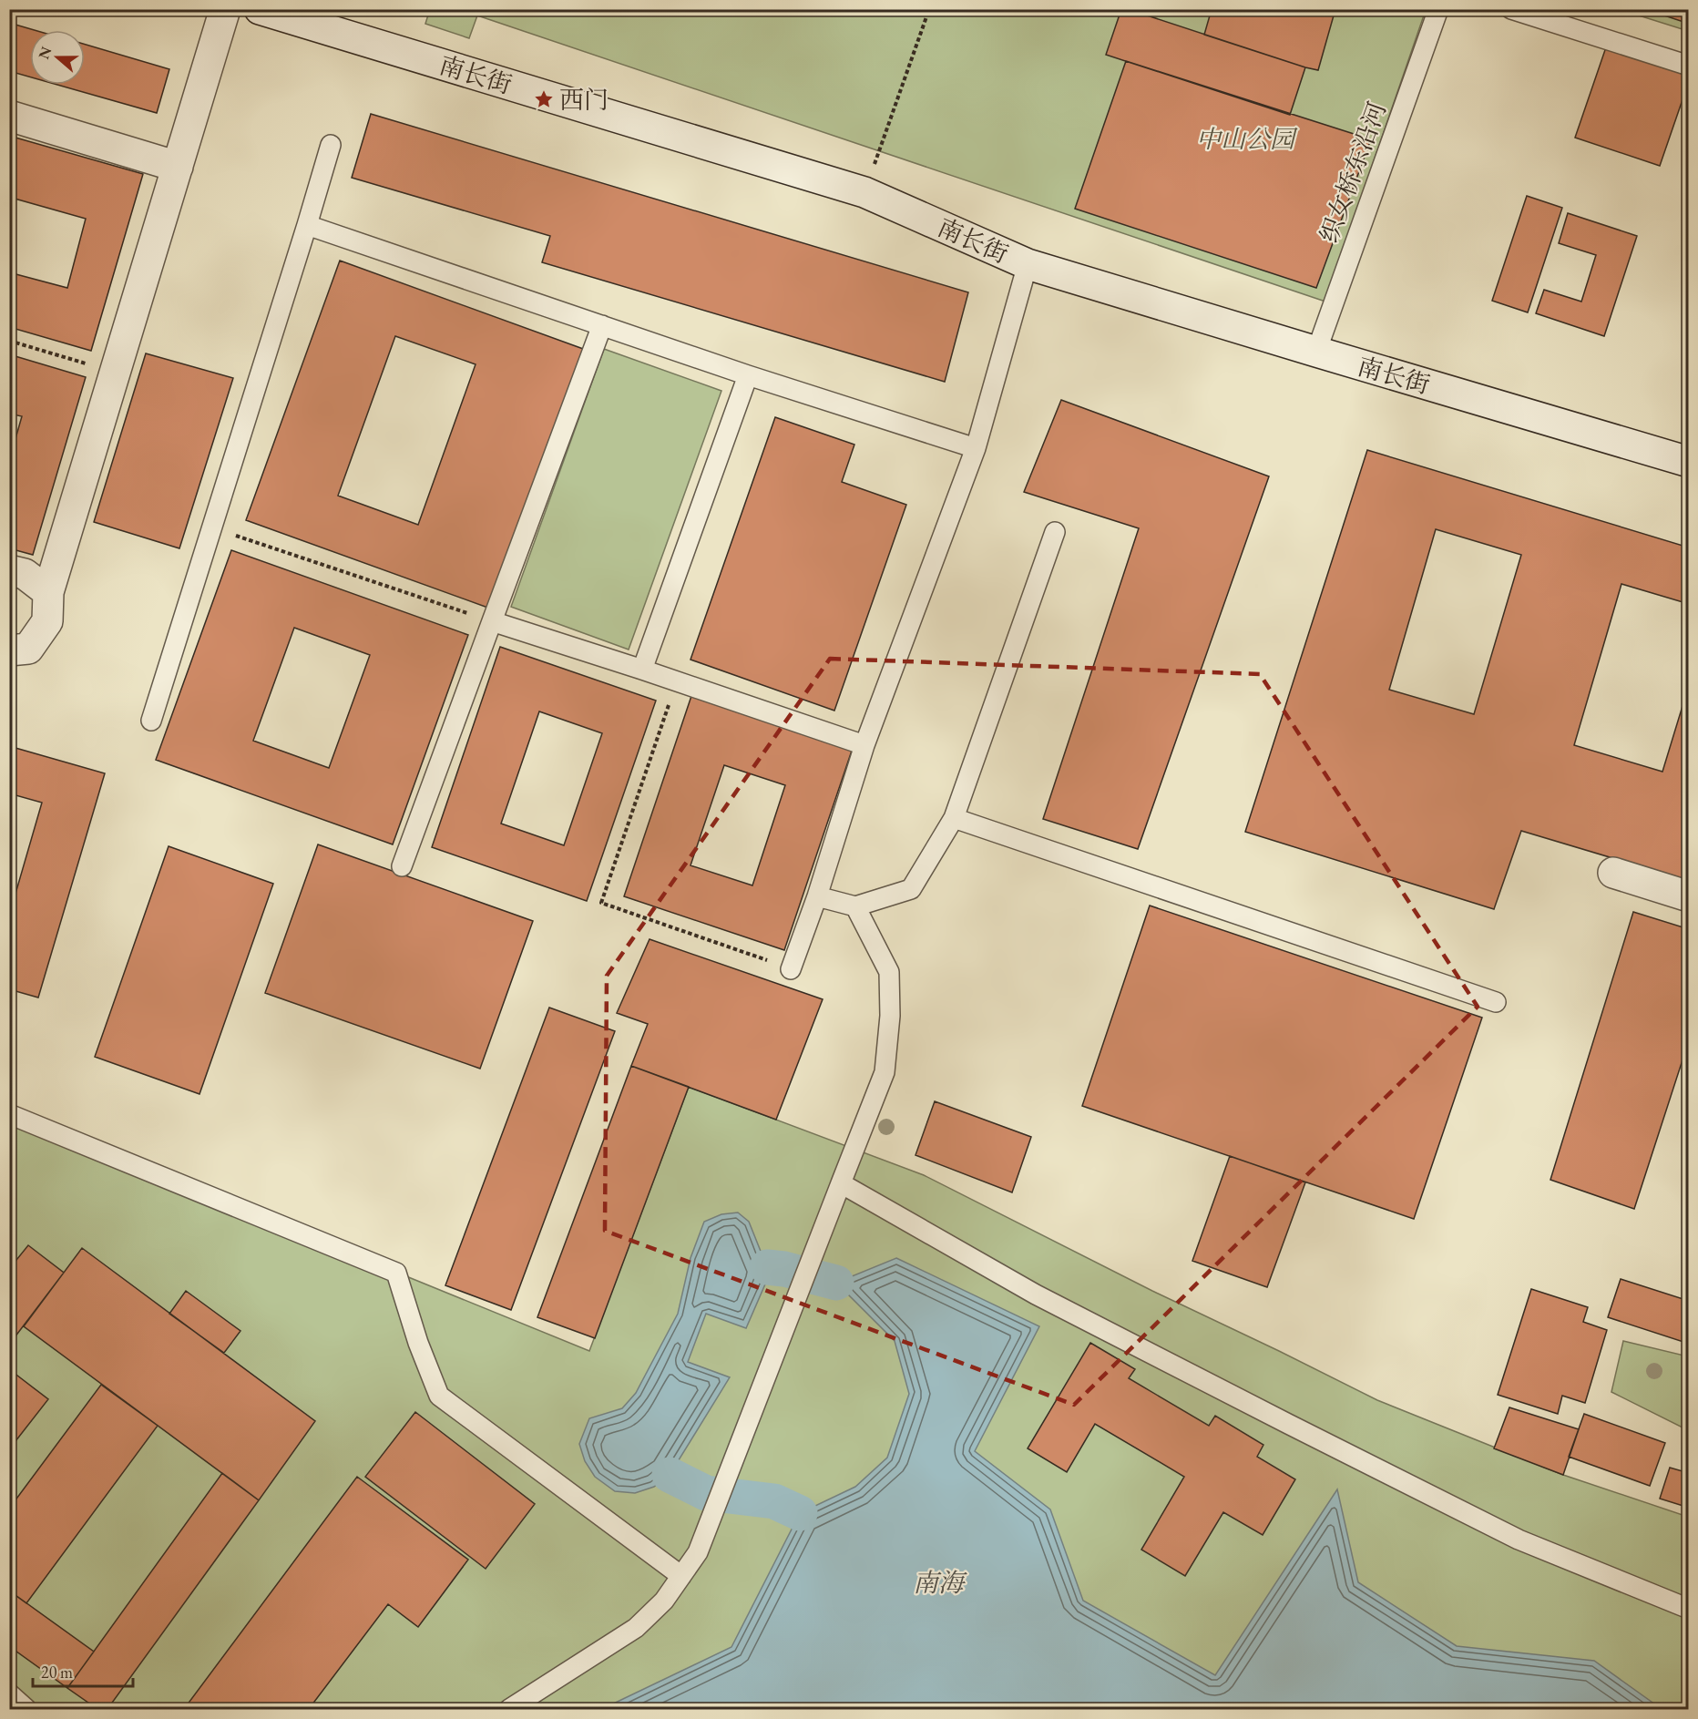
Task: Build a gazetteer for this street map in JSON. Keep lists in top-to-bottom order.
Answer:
{
  "streets": {
    "street": ["南长街"],
    "lane": ["织女桥东沿河"]
  },
  "crossings": [
    ["南长街", "织女桥东沿河"]
  ],
  "water": ["南海"],
  "parks": ["中山公园"],
  "places": {
    "place": ["西门"]
  },
  "scale_bar": "20 m",
  "north": "left"
}
